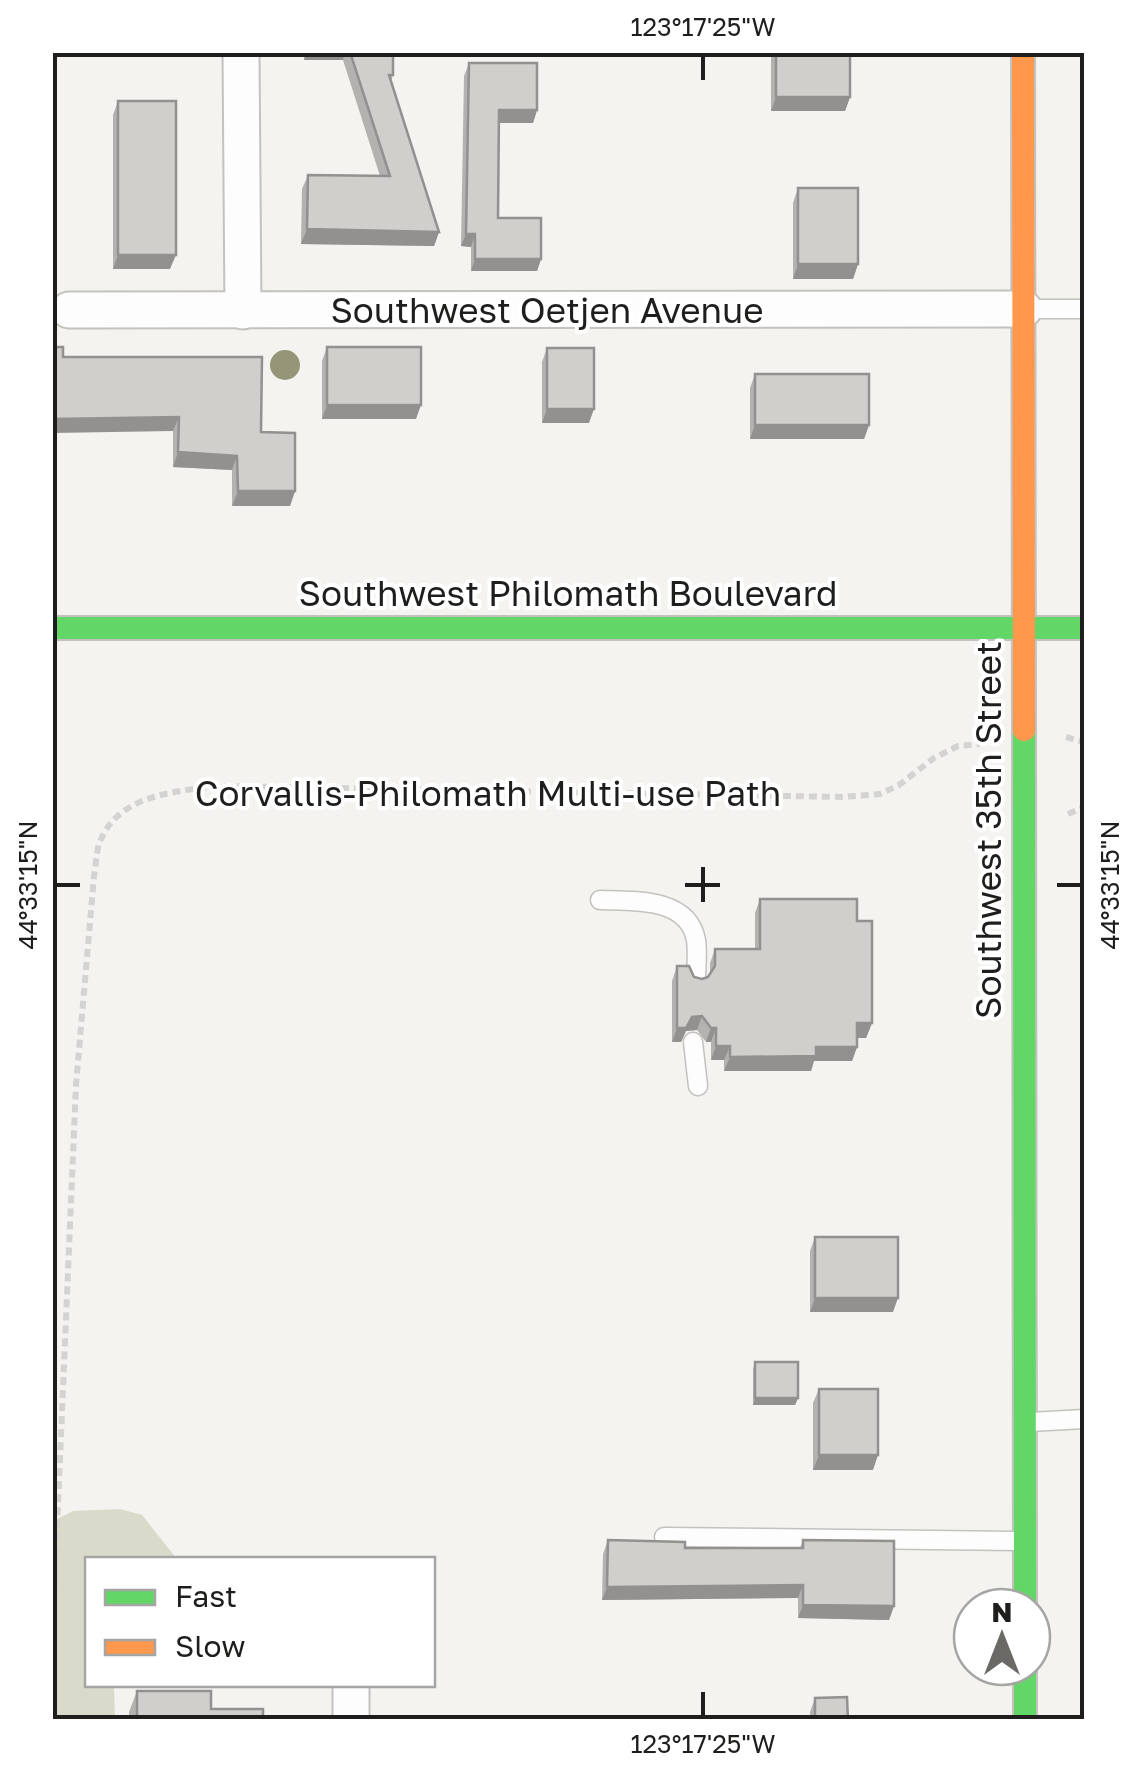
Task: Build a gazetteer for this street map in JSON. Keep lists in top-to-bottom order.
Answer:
{
  "streets": {
    "main road": ["Southwest Philomath Boulevard", "Southwest 35th Street"],
    "street": ["Southwest Oetjen Avenue"],
    "path": ["Corvallis-Philomath Multi-use Path"]
  },
  "crossings": [
    ["Southwest Oetjen Avenue", "Southwest 35th Street"],
    ["Southwest Philomath Boulevard", "Southwest 35th Street"],
    ["Corvallis-Philomath Multi-use Path", "Southwest 35th Street"]
  ],
  "legend": ["Fast", "Slow"],
  "north": "top",
  "coordinates": ["123°17'25\"W", "44°33'15\"N"]
}
